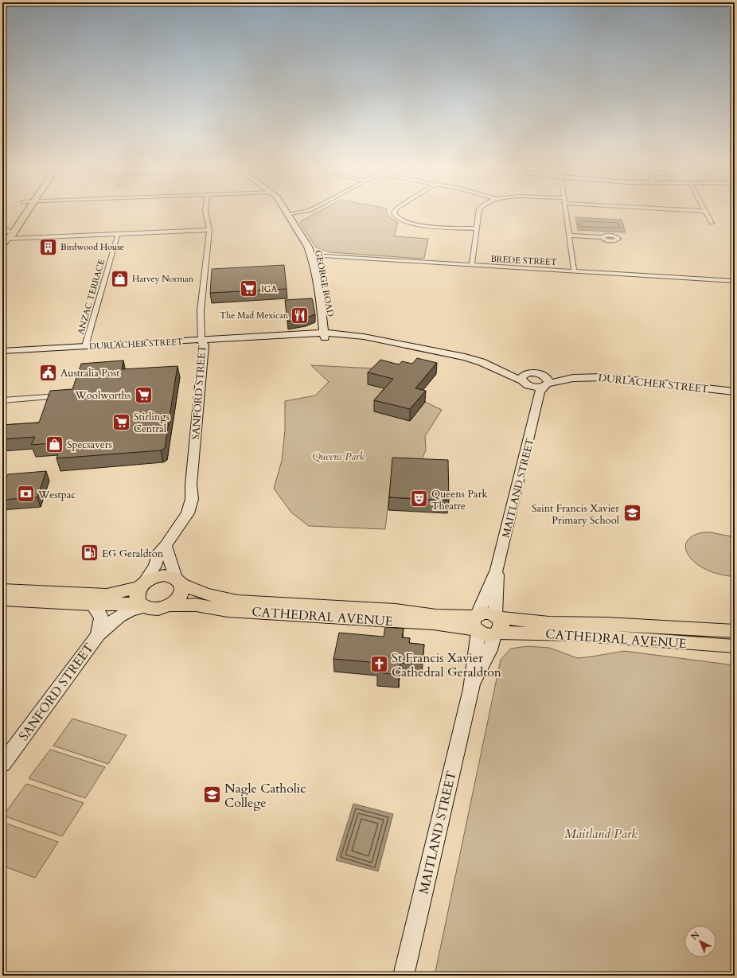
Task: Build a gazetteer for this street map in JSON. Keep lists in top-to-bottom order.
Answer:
{
  "streets": {
    "main road": ["CATHEDRAL AVENUE"],
    "street": [
      "BREDE STREET",
      "GEORGE ROAD",
      "ANZAC TERRACE",
      "DURLACHER STREET",
      "SANFORD STREET",
      "MAITLAND STREET"
    ]
  },
  "crossings": [
    ["BREDE STREET", "GEORGE ROAD"],
    ["GEORGE ROAD", "DURLACHER STREET"],
    ["ANZAC TERRACE", "DURLACHER STREET"],
    ["DURLACHER STREET", "SANFORD STREET"],
    ["DURLACHER STREET", "MAITLAND STREET"],
    ["SANFORD STREET", "CATHEDRAL AVENUE"],
    ["MAITLAND STREET", "CATHEDRAL AVENUE"]
  ],
  "parks": ["Queens Park", "Maitland Park"],
  "places": {
    "building": ["Birdwood House"],
    "shop": ["Harvey Norman", "Specsavers"],
    "supermarket": ["IGA", "Woolworths", "Stirlings Central"],
    "restaurant": ["The Mad Mexican"],
    "public building": ["Australia Post"],
    "bank": ["Westpac"],
    "theatre": ["Queens Park Theatre"],
    "school or university": ["Saint Francis Xavier Primary School", "Nagle Catholic College"],
    "fuel station": ["EG Geraldton"],
    "church": ["St Francis Xavier Cathedral Geraldton"]
  },
  "north": "top left"
}
